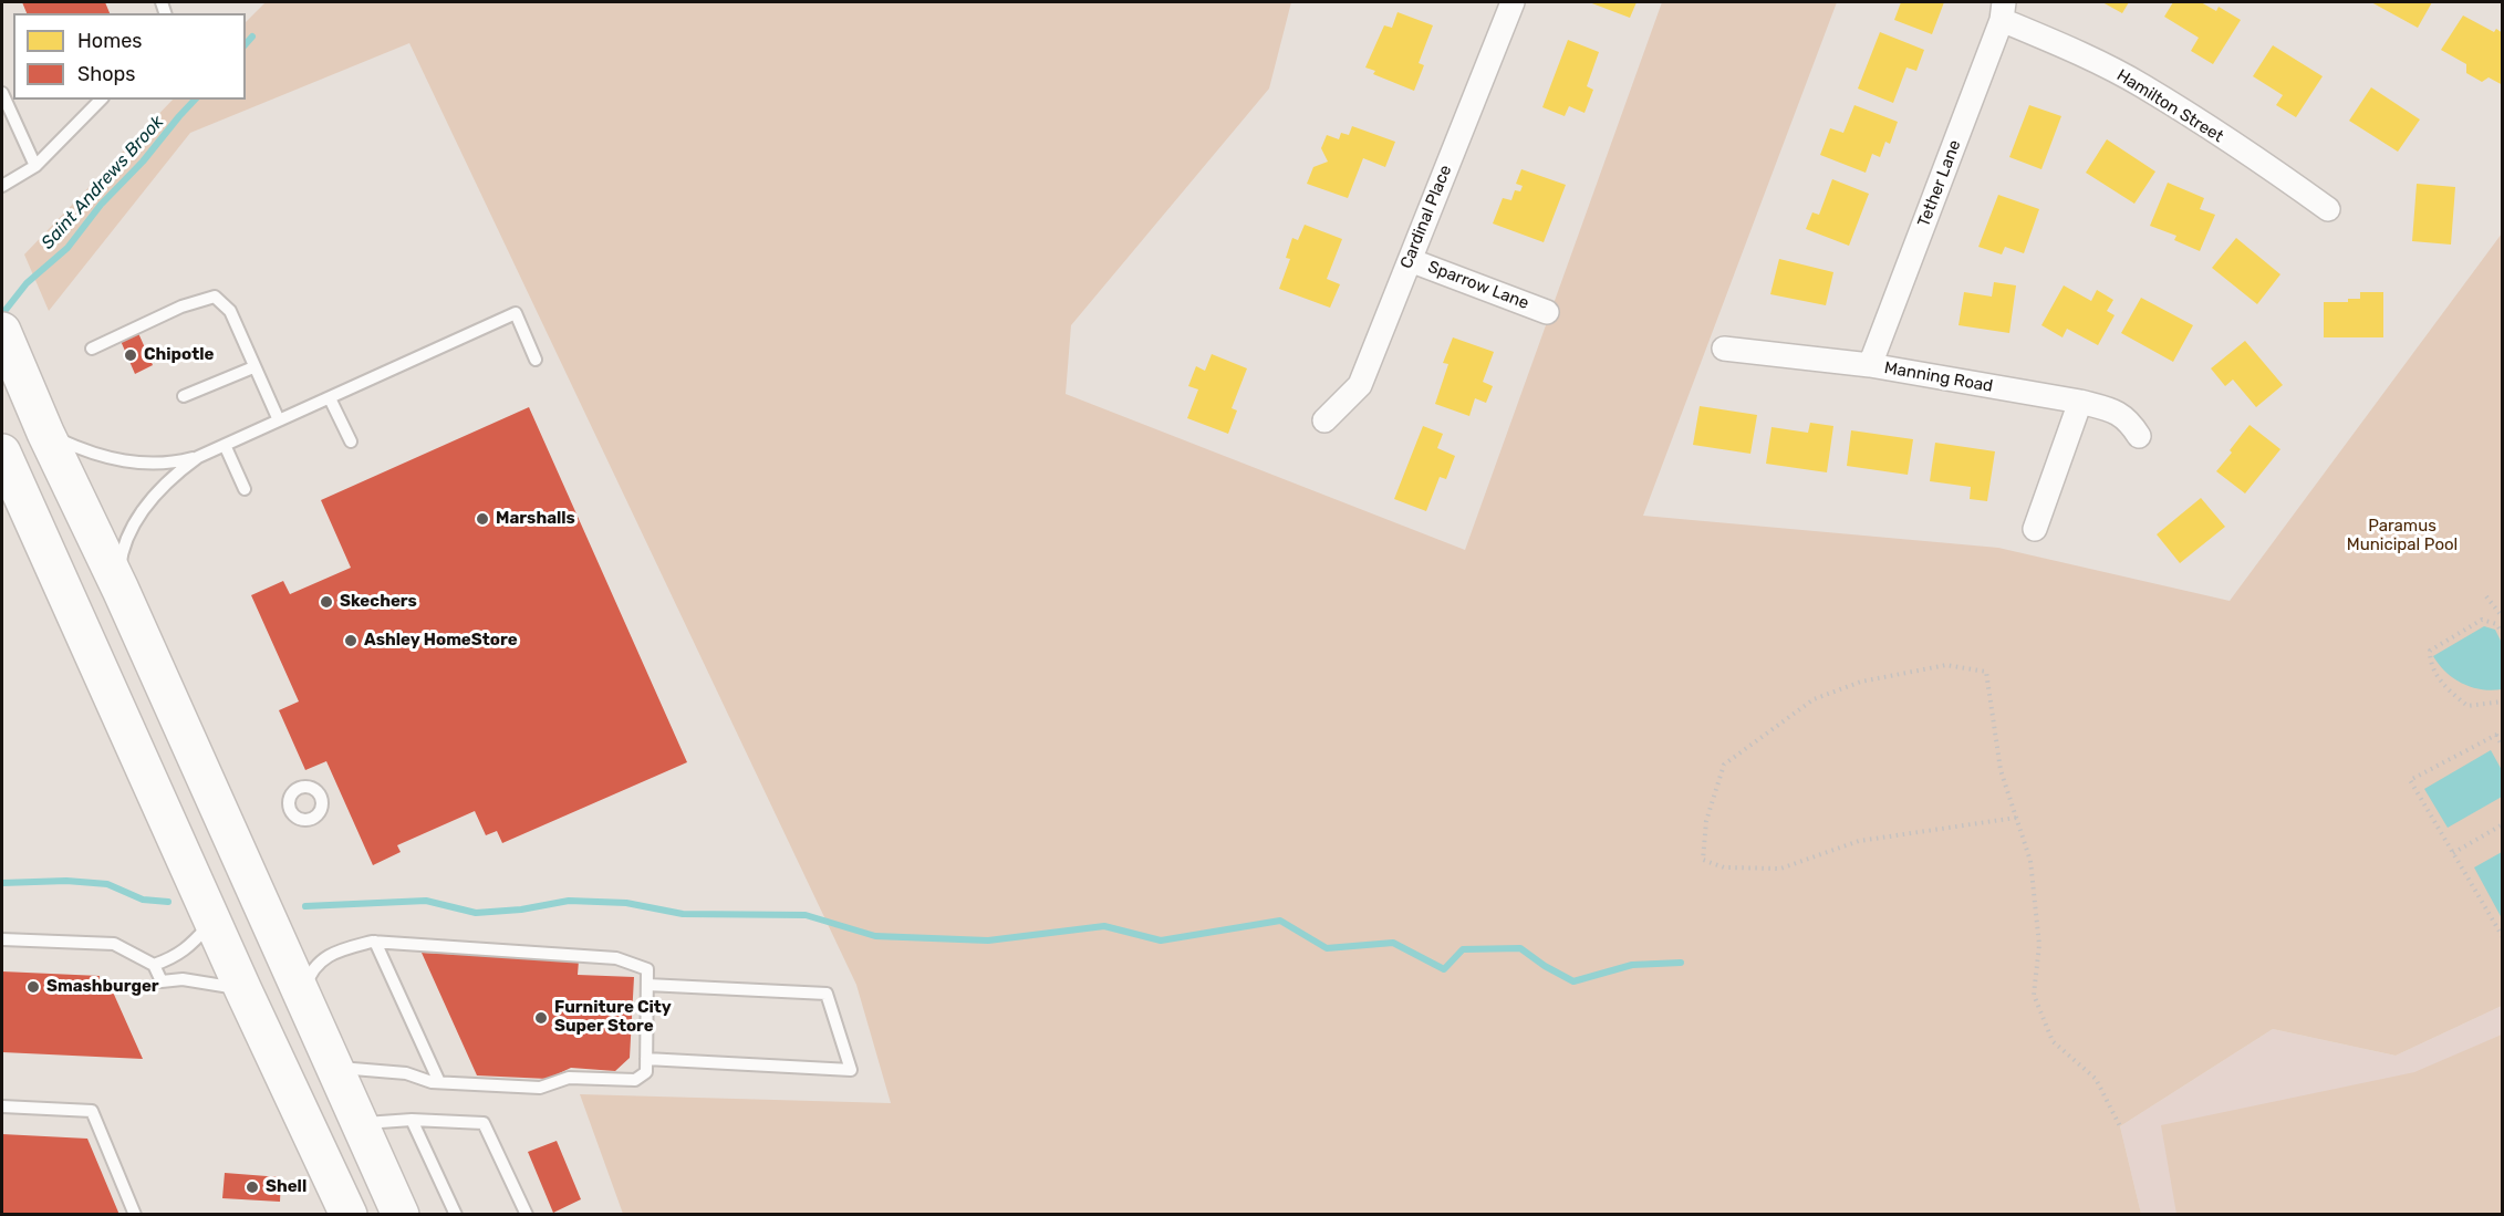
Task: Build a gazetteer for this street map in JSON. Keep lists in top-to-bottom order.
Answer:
{
  "streets": {
    "street": [
      "Hamilton Street",
      "Tether Lane",
      "Cardinal Place",
      "Sparrow Lane",
      "Manning Road"
    ]
  },
  "crossings": [
    ["Hamilton Street", "Tether Lane"],
    ["Tether Lane", "Manning Road"],
    ["Cardinal Place", "Sparrow Lane"]
  ],
  "water": ["Saint Andrews Brook"],
  "parks": ["Paramus Municipal Pool"],
  "places": [
    "Chipotle",
    "Marshalls",
    "Skechers",
    "Ashley HomeStore",
    "Smashburger",
    "Furniture City Super Store",
    "Shell"
  ],
  "legend": ["Homes", "Shops"]
}
